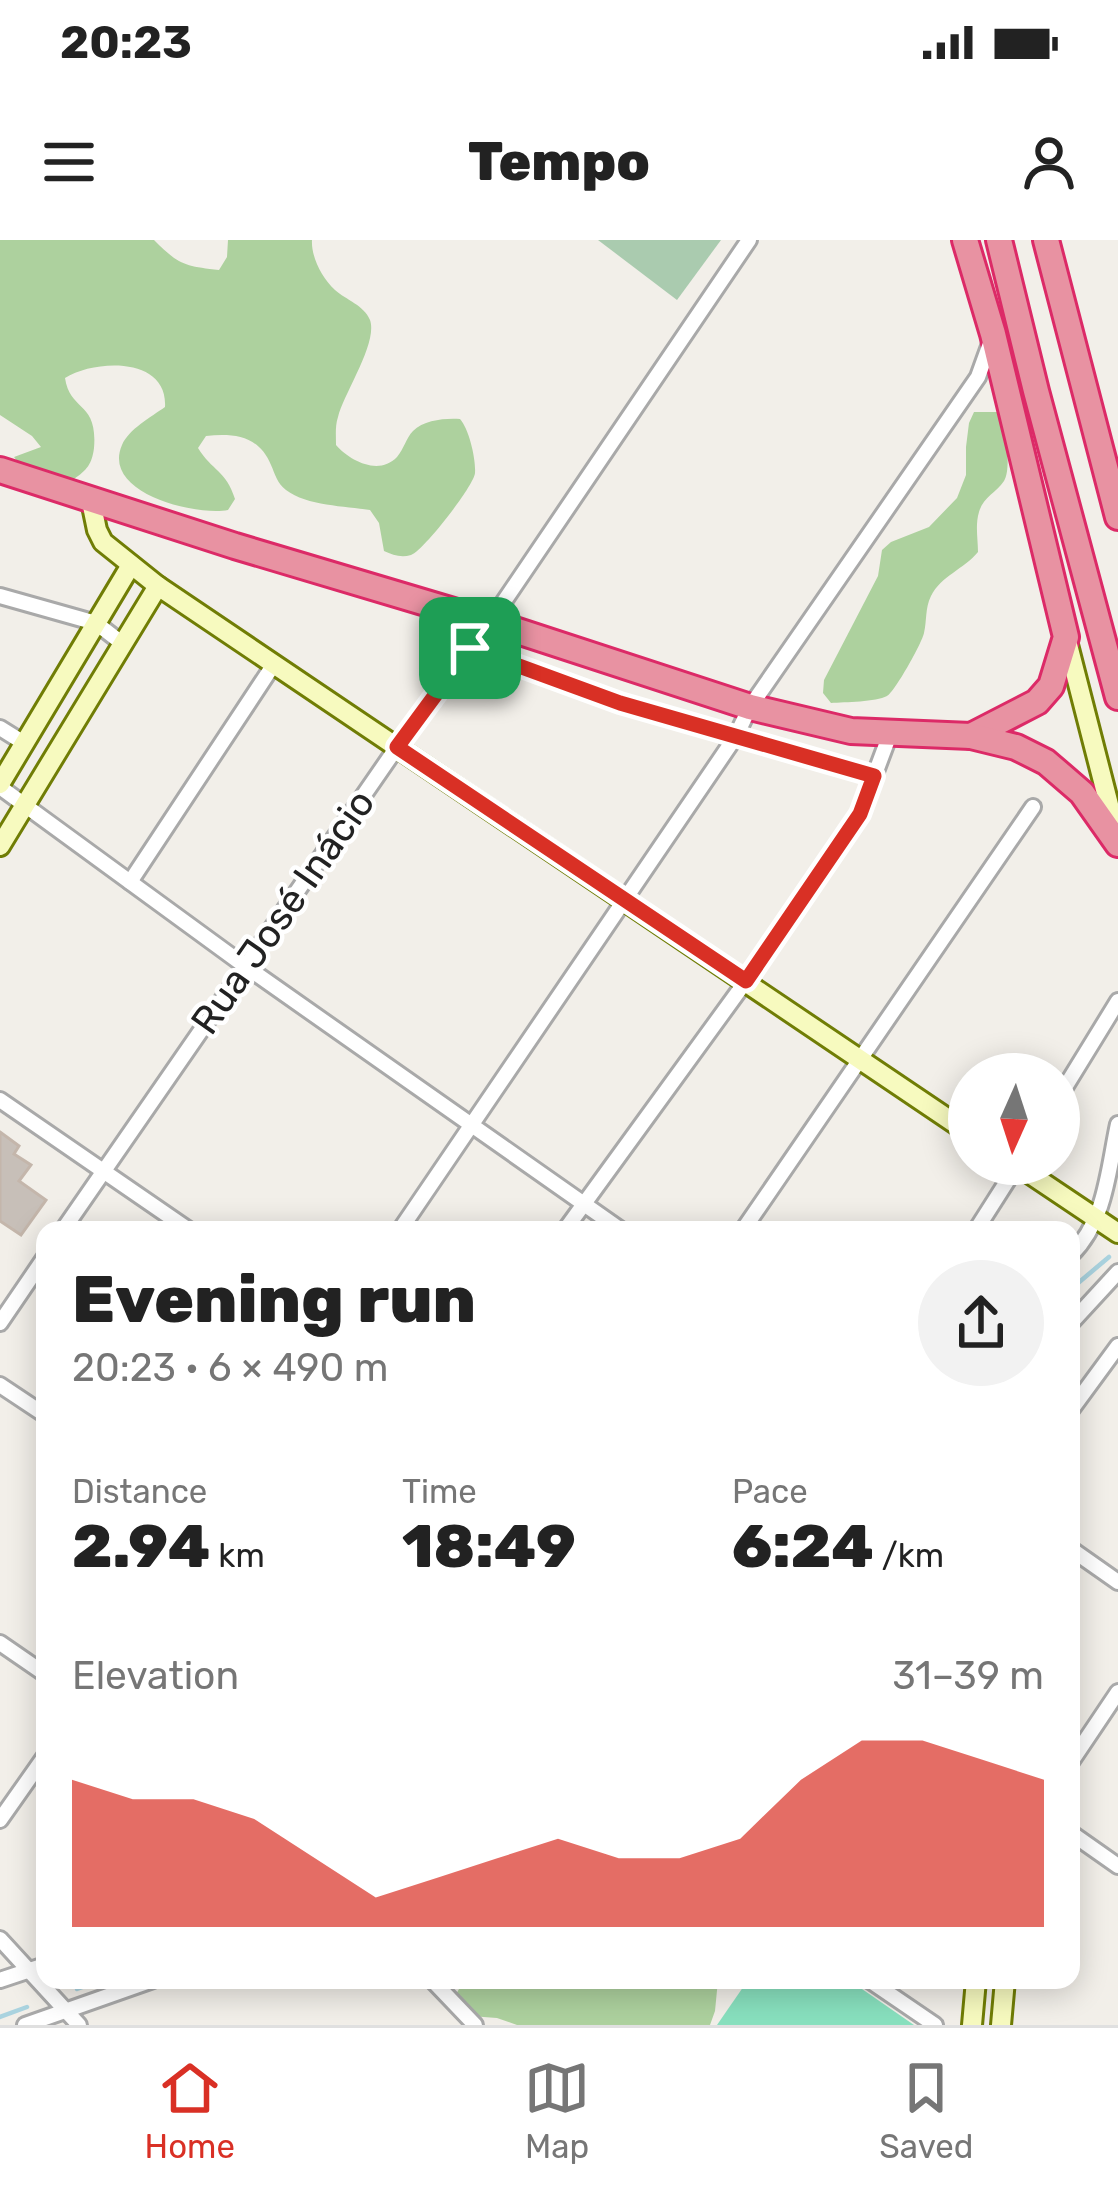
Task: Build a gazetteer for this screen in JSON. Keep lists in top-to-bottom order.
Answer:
{
  "streets": {
    "street": ["Rua José Inácio"]
  },
  "north": "bottom",
  "page": {
    "status": "20:23",
    "header": "Tempo",
    "heading": ["Evening run", "20:23 · 6 × 490 m"],
    "stats": [
      ["Distance", "2.94 km"],
      ["Time", "18:49"],
      ["Pace", "6:24 /km"]
    ],
    "chart": ["Elevation", "31–39 m"],
    "tabs": ["Home", "Map", "Saved"]
  }
}
